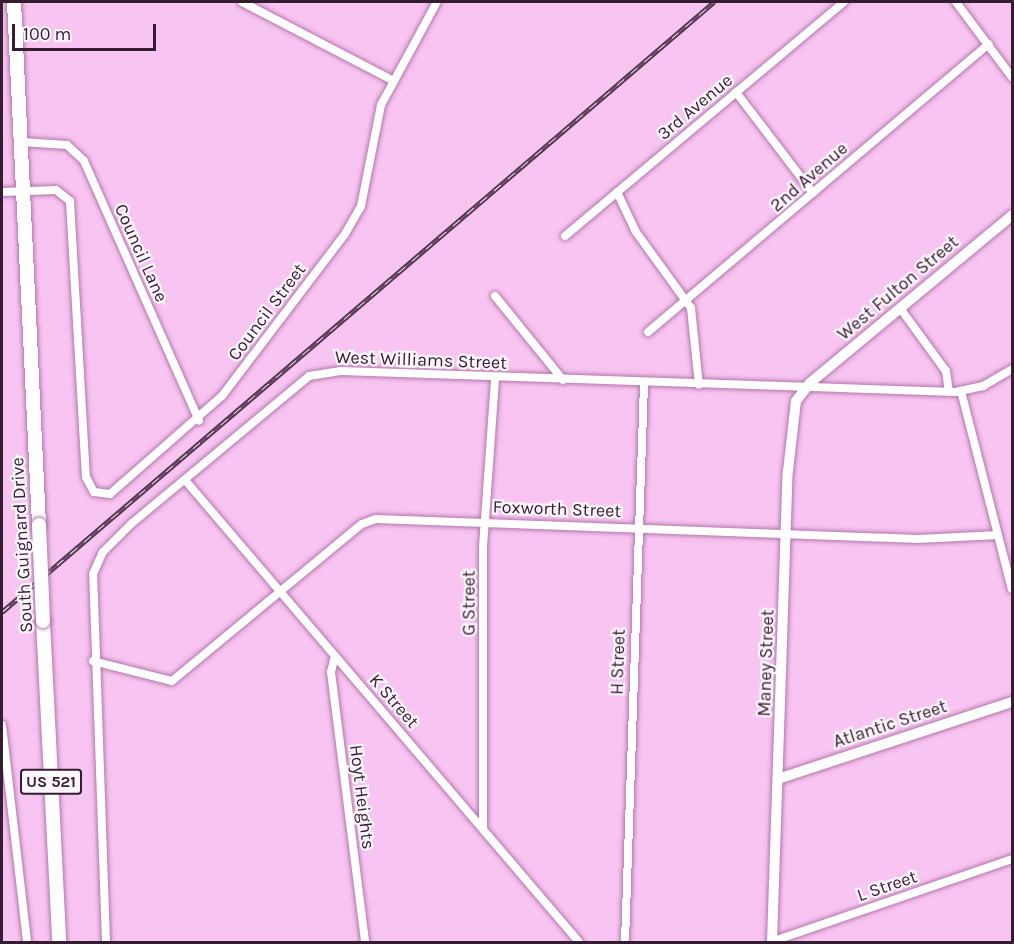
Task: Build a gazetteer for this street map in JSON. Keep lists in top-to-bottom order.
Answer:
{
  "streets": {
    "highway": ["South Guignard Drive", "US 521"],
    "street": [
      "3rd Avenue",
      "2nd Avenue",
      "Council Lane",
      "West Fulton Street",
      "Council Street",
      "West Williams Street",
      "Foxworth Street",
      "G Street",
      "H Street",
      "Maney Street",
      "K Street",
      "Atlantic Street",
      "Hoyt Heights",
      "L Street"
    ]
  },
  "crossings": [
    ["Council Lane", "Council Street"],
    ["Council Lane", "South Guignard Drive"],
    ["West Fulton Street", "West Williams Street"],
    ["West Fulton Street", "Maney Street"],
    ["Council Street", "South Guignard Drive"],
    ["West Williams Street", "Foxworth Street"],
    ["West Williams Street", "G Street"],
    ["West Williams Street", "H Street"],
    ["West Williams Street", "Maney Street"],
    ["West Williams Street", "K Street"],
    ["Foxworth Street", "G Street"],
    ["Foxworth Street", "H Street"],
    ["Foxworth Street", "Maney Street"],
    ["Foxworth Street", "K Street"],
    ["G Street", "K Street"],
    ["Maney Street", "Atlantic Street"],
    ["Maney Street", "L Street"],
    ["K Street", "Hoyt Heights"]
  ],
  "scale_bar": "100 m"
}
